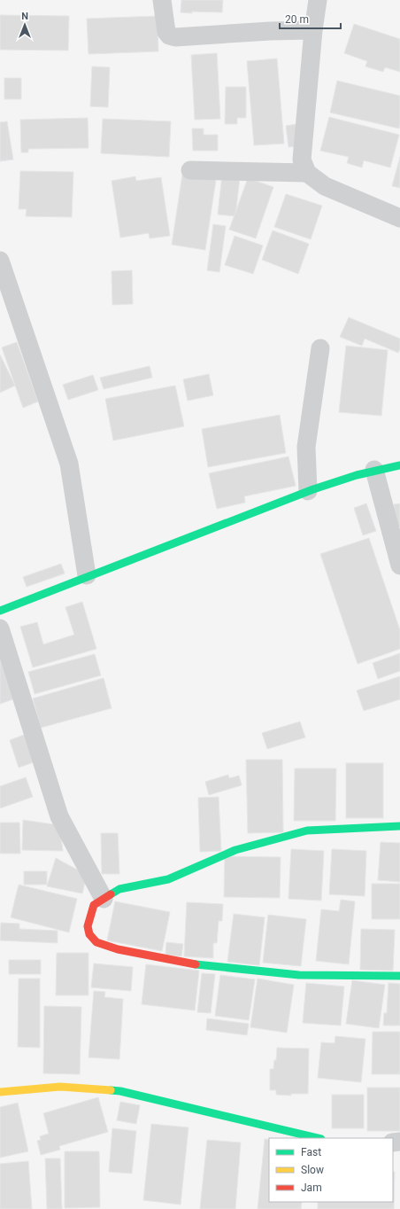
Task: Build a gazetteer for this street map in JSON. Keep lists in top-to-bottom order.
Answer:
{
  "legend": ["Fast", "Slow", "Jam"],
  "scale_bar": "20 m",
  "north": "top"
}
